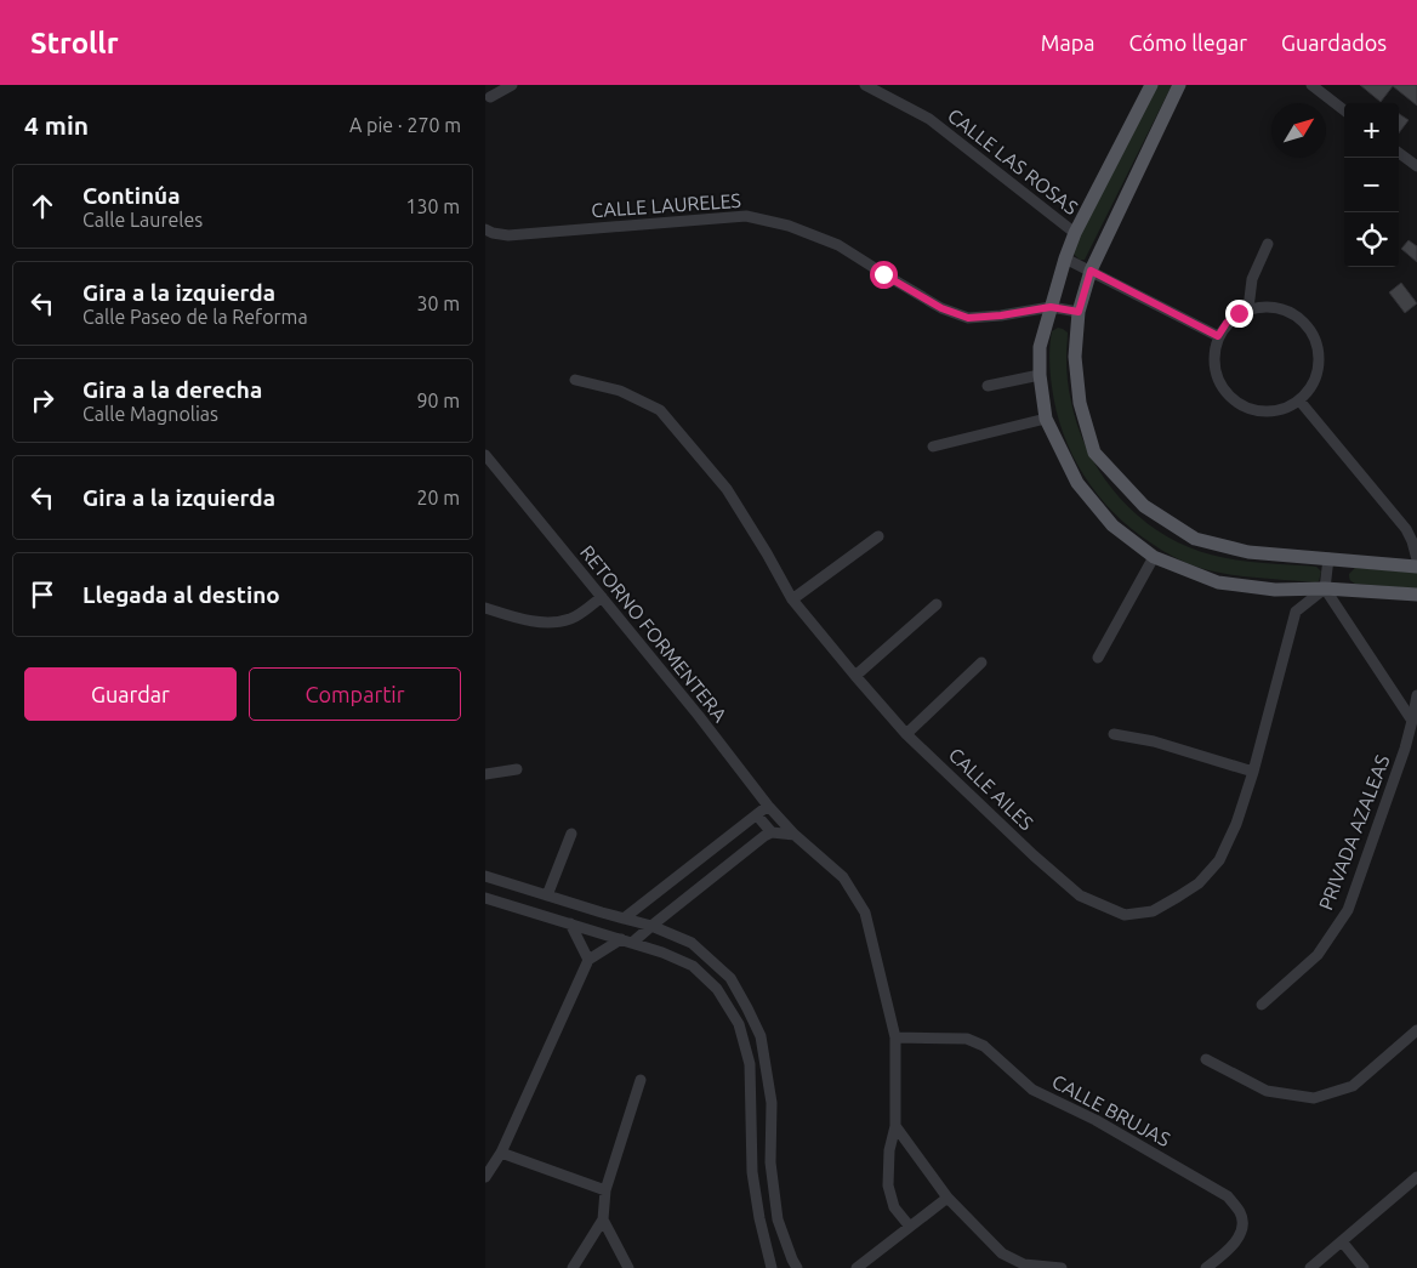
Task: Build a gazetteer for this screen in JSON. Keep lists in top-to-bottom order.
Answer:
{
  "streets": {
    "street": [
      "CALLE LAS ROSAS",
      "CALLE LAURELES",
      "RETORNO FORMENTERA",
      "CALLE AILES",
      "PRIVADA AZALEAS",
      "CALLE BRUJAS"
    ]
  },
  "crossings": [
    ["RETORNO FORMENTERA", "CALLE BRUJAS"]
  ],
  "north": "top right",
  "page": {
    "header": "Strollr",
    "nav": ["Mapa", "Cómo llegar", "Guardados"],
    "heading": ["4 min", "A pie · 270 m"],
    "map_buttons": ["+", "−"],
    "list": [
      ["Continúa", "Calle Laureles", "130 m"],
      ["Gira a la izquierda", "Calle Paseo de la Reforma", "30 m"],
      ["Gira a la derecha", "Calle Magnolias", "90 m"],
      ["Gira a la izquierda", "20 m"],
      "Llegada al destino"
    ],
    "buttons": ["Guardar", "Compartir"]
  }
}
